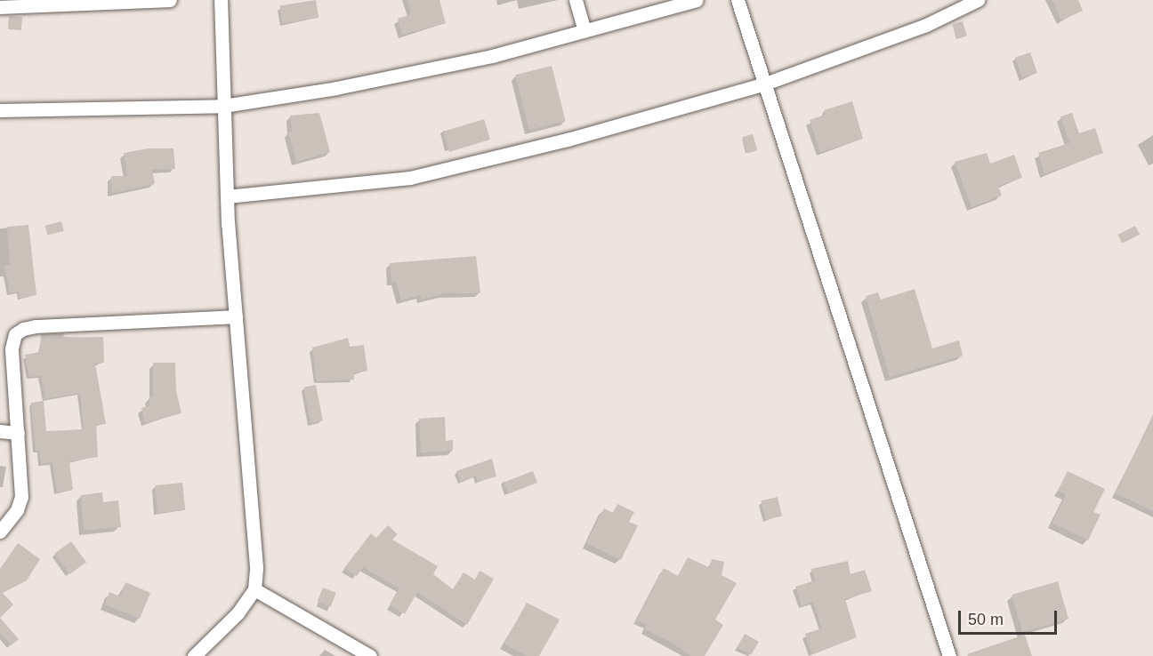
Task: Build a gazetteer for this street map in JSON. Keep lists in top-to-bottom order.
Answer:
{
  "scale_bar": "50 m"
}
